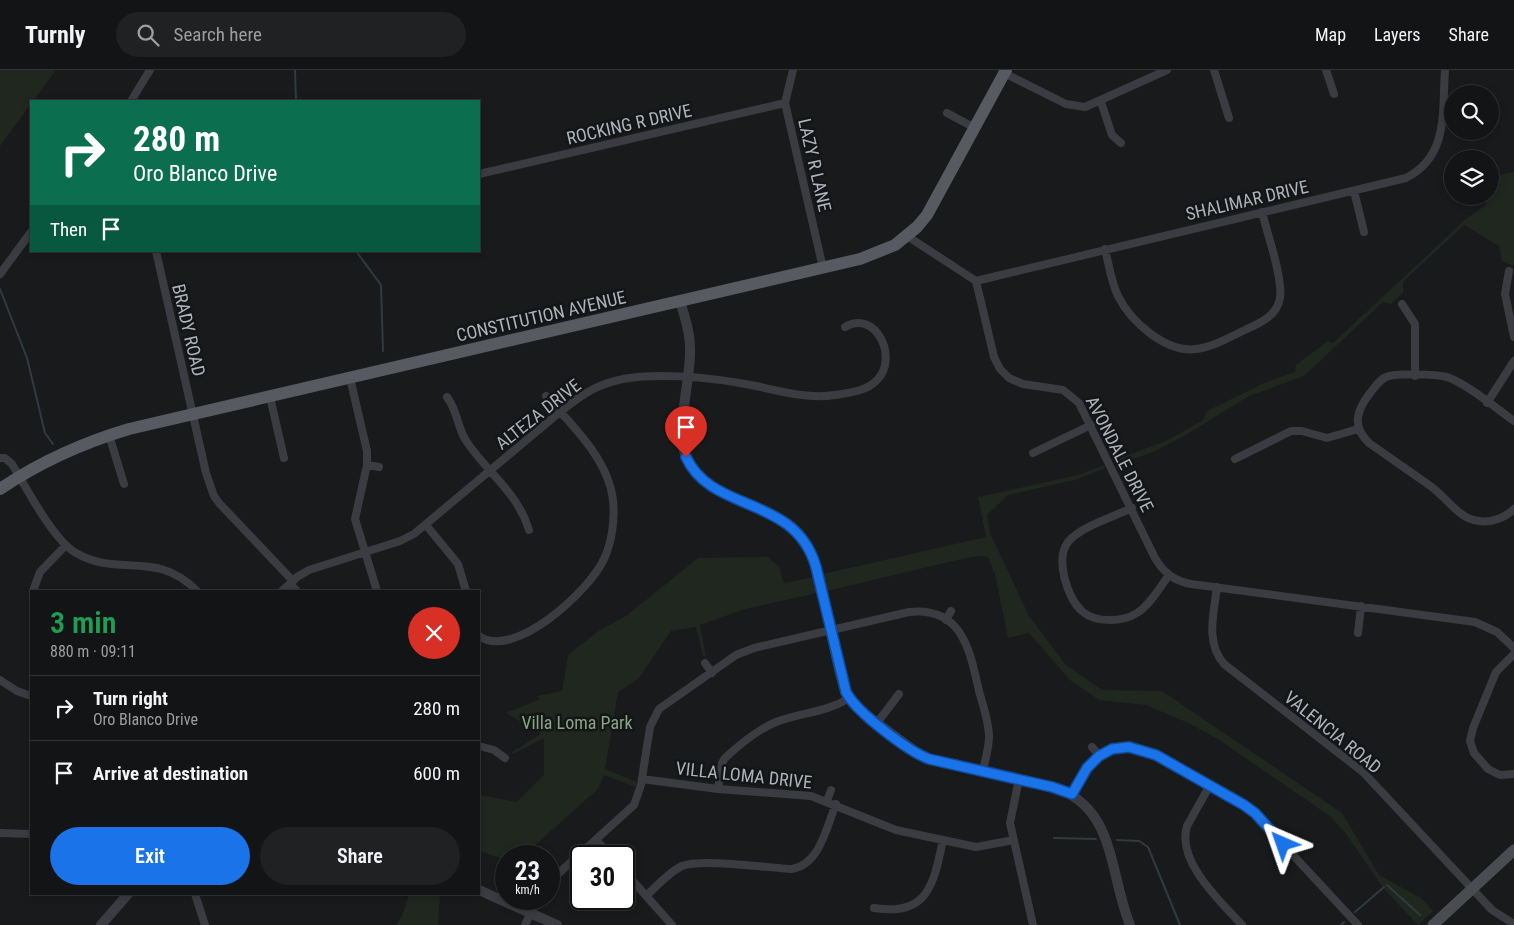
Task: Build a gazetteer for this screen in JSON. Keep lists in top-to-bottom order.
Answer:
{
  "streets": {
    "main road": ["CONSTITUTION AVENUE"],
    "street": [
      "ROCKING R DRIVE",
      "LAZY R LANE",
      "SHALIMAR DRIVE",
      "BRADY ROAD",
      "ALTEZA DRIVE",
      "AVONDALE DRIVE",
      "VALENCIA ROAD",
      "VILLA LOMA DRIVE"
    ]
  },
  "crossings": [
    ["ROCKING R DRIVE", "LAZY R LANE"],
    ["LAZY R LANE", "CONSTITUTION AVENUE"],
    ["SHALIMAR DRIVE", "AVONDALE DRIVE"],
    ["CONSTITUTION AVENUE", "BRADY ROAD"],
    ["BRADY ROAD", "ALTEZA DRIVE"]
  ],
  "parks": ["Villa Loma Park"],
  "page": {
    "header": "Turnly",
    "search": "Search here",
    "nav": ["Map", "Layers", "Share"],
    "turn": ["280 m", "Oro Blanco Drive"],
    "then": "Then",
    "heading": ["3 min", "880 m · 09:11"],
    "list": [
      {
        "name": "Turn right",
        "note": "Oro Blanco Drive",
        "value": "280 m"
      },
      {
        "name": "Arrive at destination",
        "value": "600 m"
      }
    ],
    "buttons": ["Exit", "Share"],
    "speed": "23 km/h",
    "limit": "30"
  }
}
